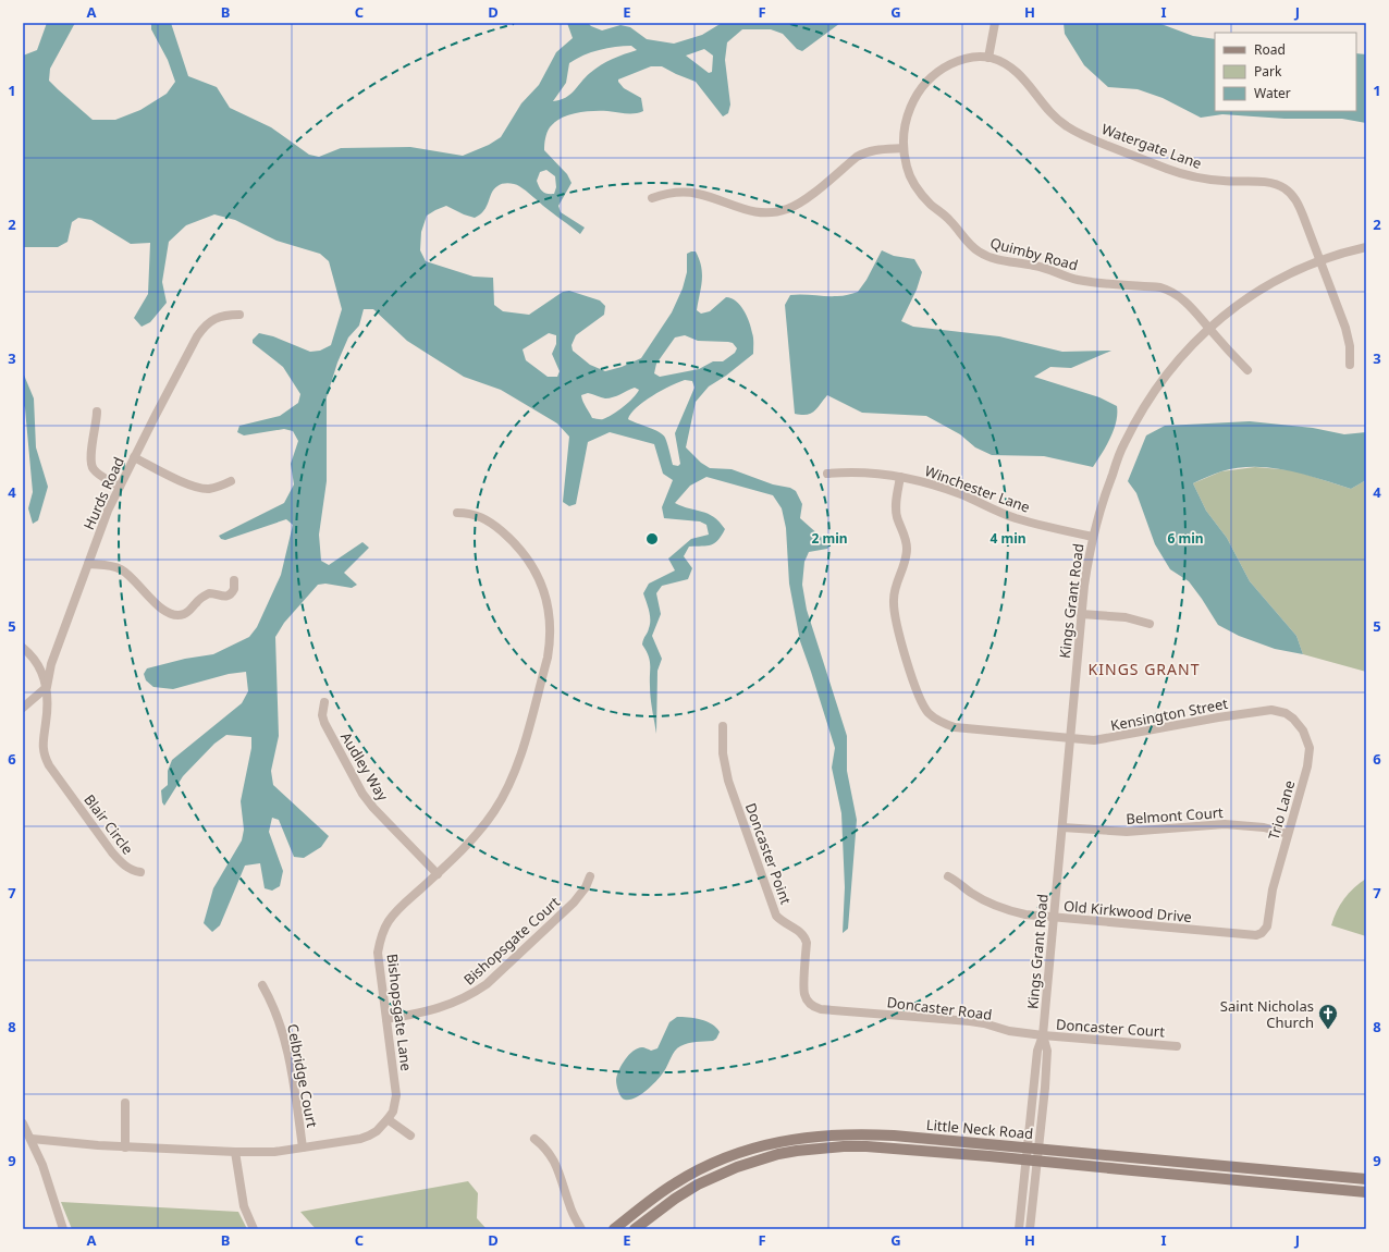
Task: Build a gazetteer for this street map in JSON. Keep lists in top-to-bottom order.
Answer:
{
  "streets": {
    "street": [
      "Watergate Lane",
      "Quimby Road",
      "Winchester Lane",
      "Hurds Road",
      "Kings Grant Road",
      "Kensington Street",
      "Audley Way",
      "Trio Lane",
      "Belmont Court",
      "Blair Circle",
      "Doncaster Point",
      "Old Kirkwood Drive",
      "Bishopsgate Court",
      "Doncaster Road",
      "Bishopsgate Lane",
      "Doncaster Court",
      "Celbridge Court",
      "Little Neck Road"
    ]
  },
  "crossings": [
    ["Watergate Lane", "Quimby Road"],
    ["Watergate Lane", "Kings Grant Road"],
    ["Quimby Road", "Kings Grant Road"],
    ["Winchester Lane", "Kings Grant Road"],
    ["Winchester Lane", "Kensington Street"],
    ["Hurds Road", "Blair Circle"],
    ["Kings Grant Road", "Kensington Street"],
    ["Kings Grant Road", "Belmont Court"],
    ["Kings Grant Road", "Old Kirkwood Drive"],
    ["Kings Grant Road", "Doncaster Road"],
    ["Kings Grant Road", "Doncaster Court"],
    ["Kings Grant Road", "Little Neck Road"],
    ["Kensington Street", "Trio Lane"],
    ["Audley Way", "Bishopsgate Lane"],
    ["Trio Lane", "Belmont Court"],
    ["Trio Lane", "Old Kirkwood Drive"],
    ["Doncaster Point", "Doncaster Road"],
    ["Bishopsgate Court", "Bishopsgate Lane"],
    ["Doncaster Road", "Doncaster Court"],
    ["Bishopsgate Lane", "Celbridge Court"]
  ],
  "districts": ["KINGS GRANT"],
  "places": {
    "church": ["Saint Nicholas Church"]
  },
  "legend": ["Road", "Park", "Water"],
  "grid": {
    "columns": [
      "A",
      "B",
      "C",
      "D",
      "E",
      "F",
      "G",
      "H",
      "I",
      "J"
    ],
    "rows": [
      "1",
      "2",
      "3",
      "4",
      "5",
      "6",
      "7",
      "8",
      "9"
    ]
  },
  "rings": ["2 min", "4 min", "6 min"]
}
